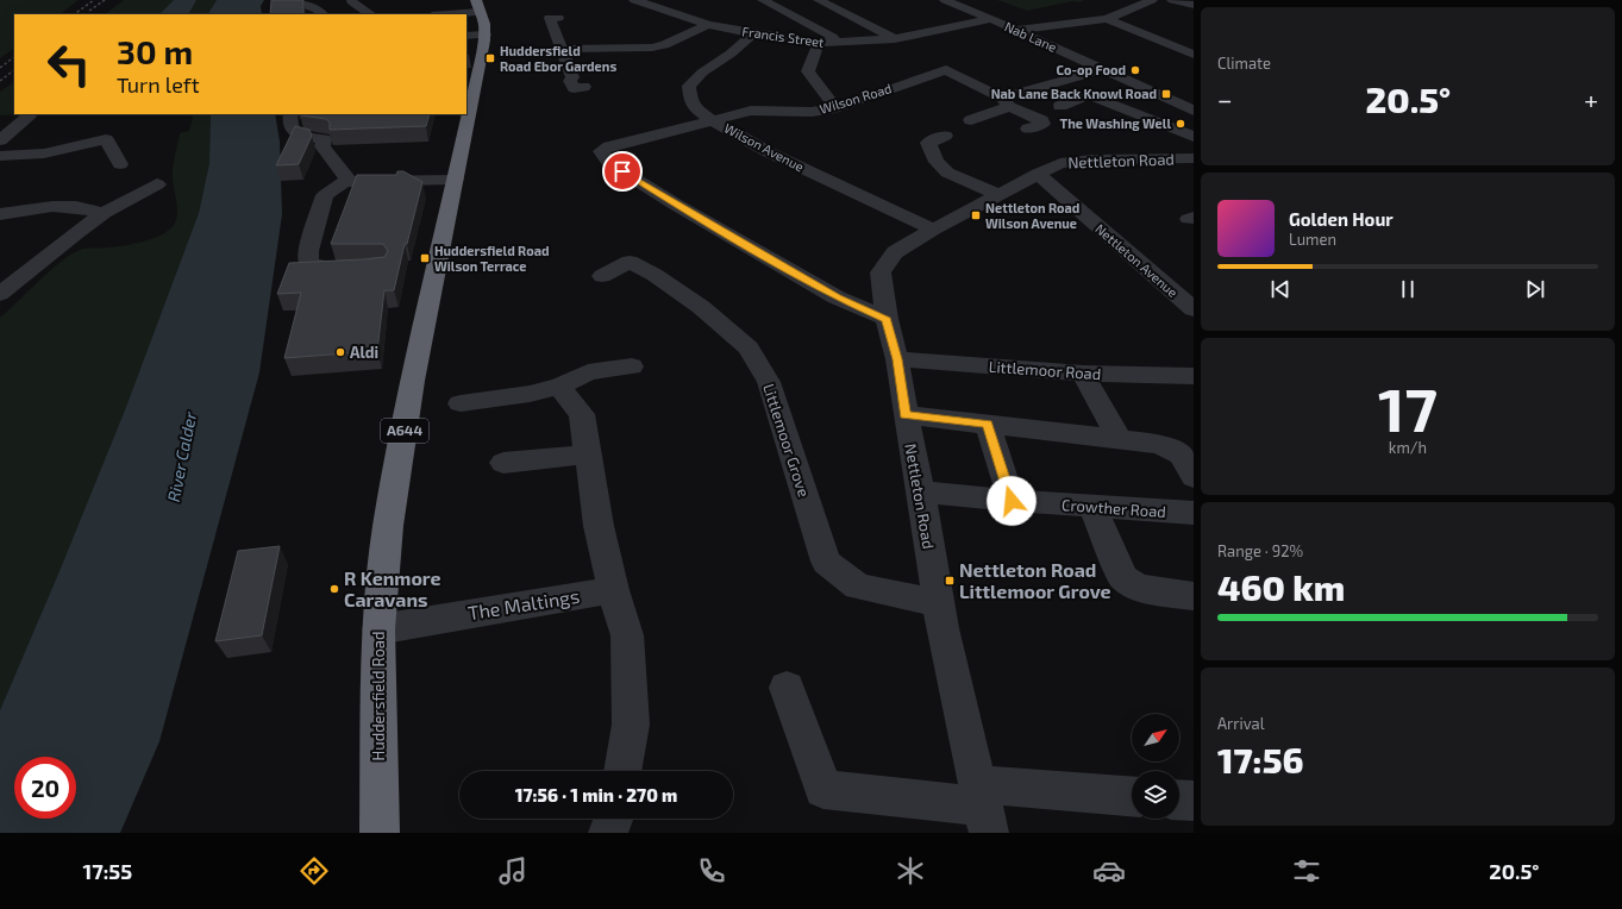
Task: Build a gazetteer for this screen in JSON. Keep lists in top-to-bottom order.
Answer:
{
  "streets": {
    "highway": ["A644", "Huddersfield Road"],
    "street": [
      "Francis Street",
      "Nab Lane",
      "Wilson Road",
      "Wilson Avenue",
      "Nettleton Road",
      "Nettleton Avenue",
      "Littlemoor Road",
      "Littlemoor Grove",
      "Crowther Road",
      "The Maltings"
    ]
  },
  "crossings": [
    ["Francis Street", "Nab Lane"],
    ["Francis Street", "Wilson Avenue"],
    ["Wilson Road", "Wilson Avenue"],
    ["Wilson Road", "Nettleton Road"],
    ["Wilson Avenue", "Nettleton Road"],
    ["Nettleton Road", "Nettleton Avenue"],
    ["Nettleton Road", "Littlemoor Road"],
    ["Nettleton Road", "Littlemoor Grove"],
    ["Nettleton Road", "Crowther Road"],
    ["The Maltings", "Huddersfield Road"]
  ],
  "water": ["River Calder"],
  "places": {
    "transit": [
      "Huddersfield Road Ebor Gardens",
      "Nab Lane Back Knowl Road",
      "Nettleton Road Wilson Avenue",
      "Huddersfield Road Wilson Terrace",
      "Nettleton Road Littlemoor Grove"
    ],
    "other": [
      "Co-op Food",
      "The Washing Well",
      "Aldi",
      "R Kenmore Caravans"
    ]
  },
  "north": "top right",
  "page": {
    "tile": [
      "Climate",
      ["17", "km/h"],
      ["Range · 92%", "460 km"],
      ["Arrival", "17:56"]
    ],
    "turn": ["30 m", "Turn left"],
    "heat": ["−", "20.5°", "+"],
    "song": ["Golden Hour", "Lumen"],
    "limit": "20",
    "trip": "17:56 · 1 min · 270 m",
    "tabs": ["17:55", "20.5°"]
  }
}
